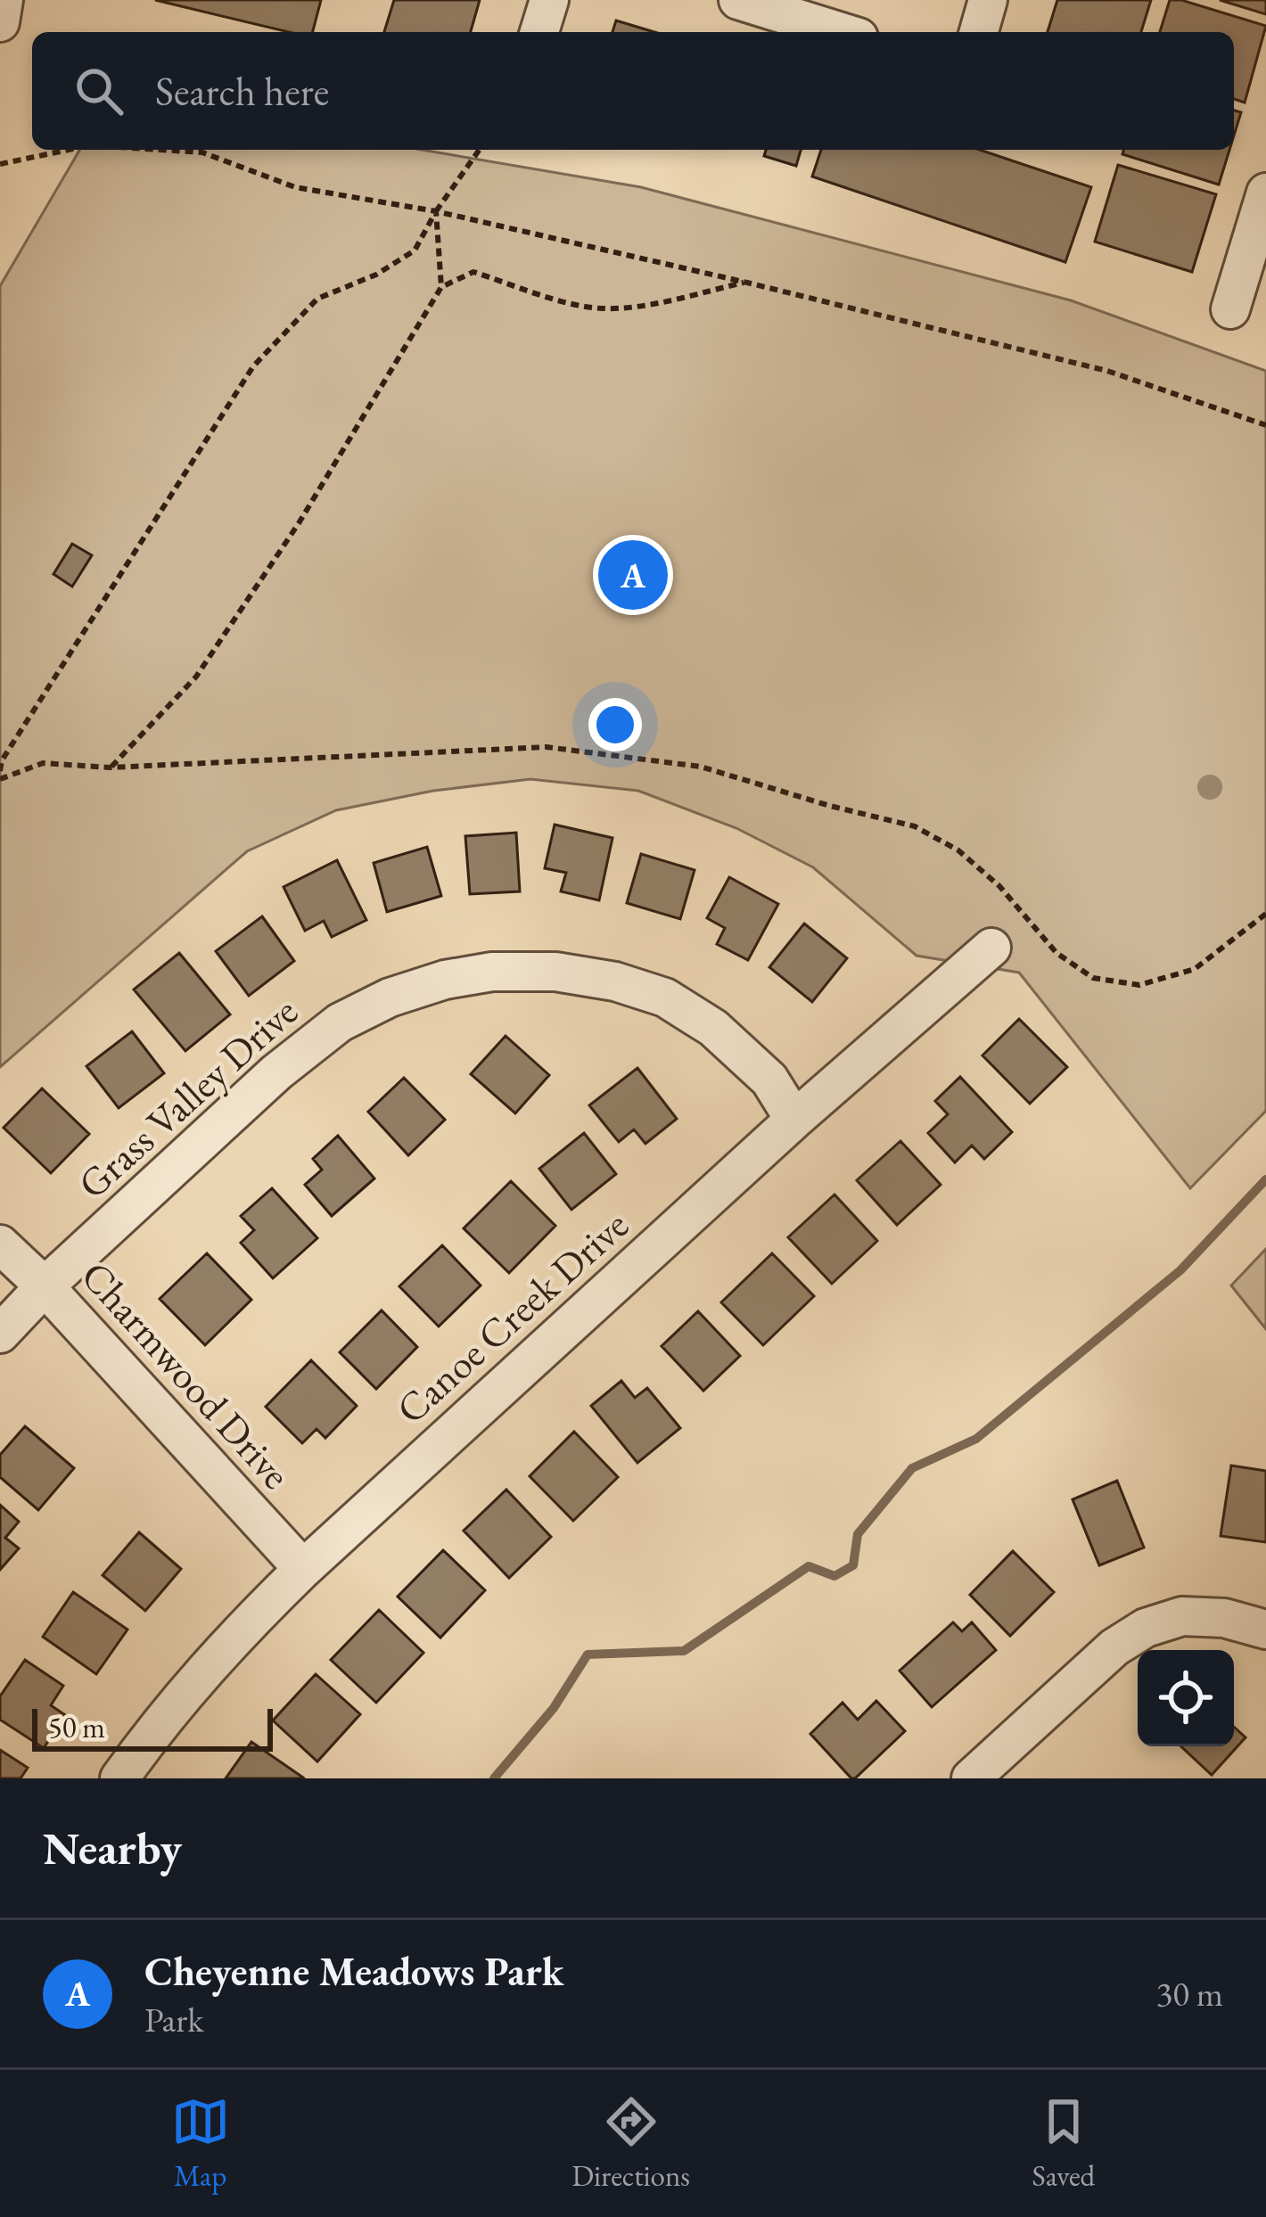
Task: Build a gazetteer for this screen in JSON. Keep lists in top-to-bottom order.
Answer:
{
  "streets": {
    "street": ["Grass Valley Drive", "Canoe Creek Drive", "Charmwood Drive"]
  },
  "crossings": [
    ["Grass Valley Drive", "Canoe Creek Drive"],
    ["Grass Valley Drive", "Charmwood Drive"],
    ["Canoe Creek Drive", "Charmwood Drive"]
  ],
  "scale_bar": "50 m",
  "page": {
    "search": "Search here",
    "pins": "A",
    "scale": "50 m",
    "heading": "Nearby",
    "list": [
      {
        "mark": "A",
        "name": "Cheyenne Meadows Park",
        "note": "Park",
        "value": "30 m"
      }
    ],
    "nav": ["Map", "Directions", "Saved"]
  }
}
